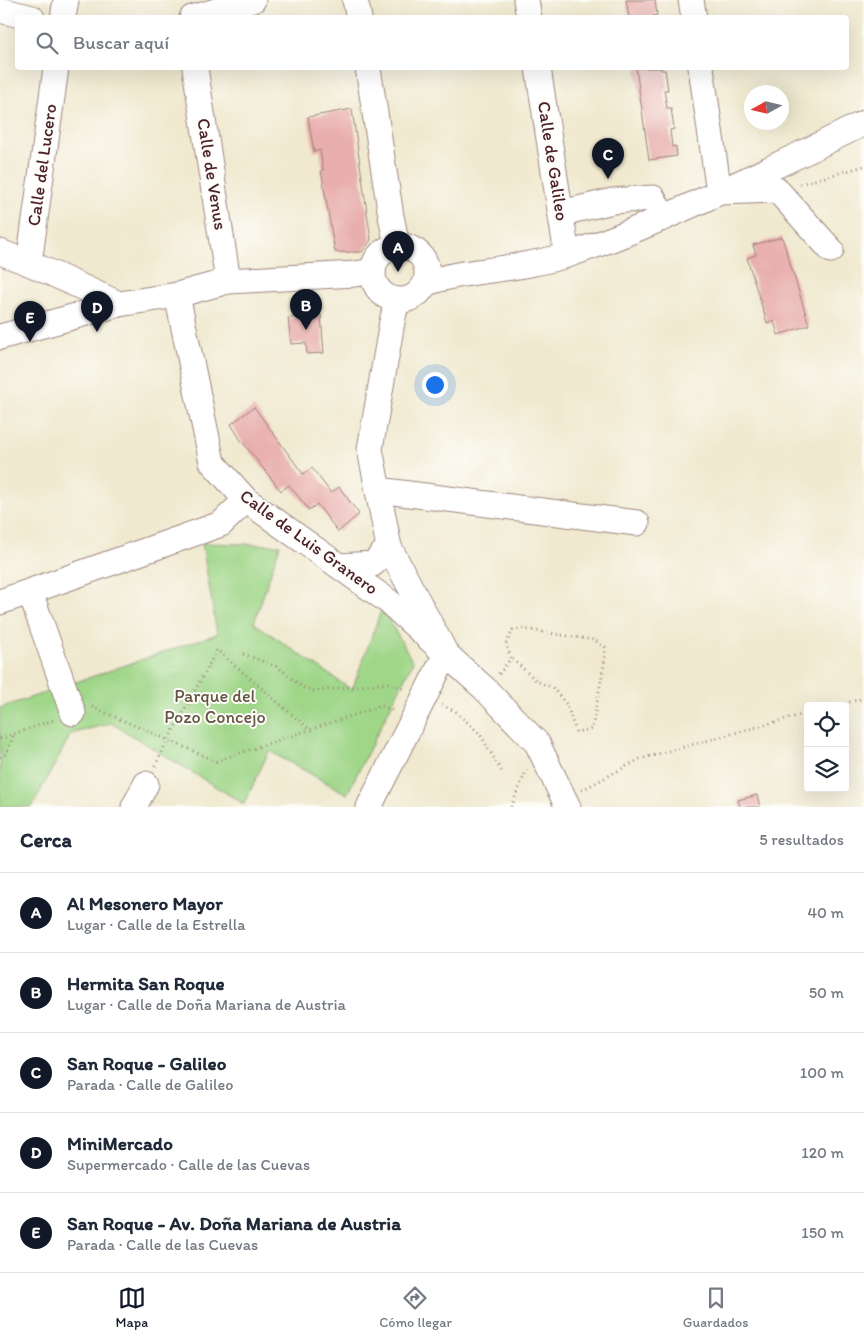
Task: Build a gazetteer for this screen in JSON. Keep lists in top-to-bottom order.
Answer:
{
  "streets": {
    "street": [
      "Calle de Galileo",
      "Calle del Lucero",
      "Calle de Venus",
      "Calle de Luis Granero"
    ]
  },
  "parks": ["Parque del Pozo Concejo"],
  "north": "left",
  "page": {
    "search": "Buscar aquí",
    "pins": [
      "C",
      "A",
      "B",
      "D",
      "E"
    ],
    "heading": ["Cerca", "5 resultados"],
    "list": [
      {
        "mark": "A",
        "name": "Al Mesonero Mayor",
        "note": "Lugar · Calle de la Estrella",
        "value": "40 m"
      },
      {
        "mark": "B",
        "name": "Hermita San Roque",
        "note": "Lugar · Calle de Doña Mariana de Austria",
        "value": "50 m"
      },
      {
        "mark": "C",
        "name": "San Roque - Galileo",
        "note": "Parada · Calle de Galileo",
        "value": "100 m"
      },
      {
        "mark": "D",
        "name": "MiniMercado",
        "note": "Supermercado · Calle de las Cuevas",
        "value": "120 m"
      },
      {
        "mark": "E",
        "name": "San Roque - Av. Doña Mariana de Austria",
        "note": "Parada · Calle de las Cuevas",
        "value": "150 m"
      }
    ],
    "nav": ["Mapa", "Cómo llegar", "Guardados"]
  }
}
